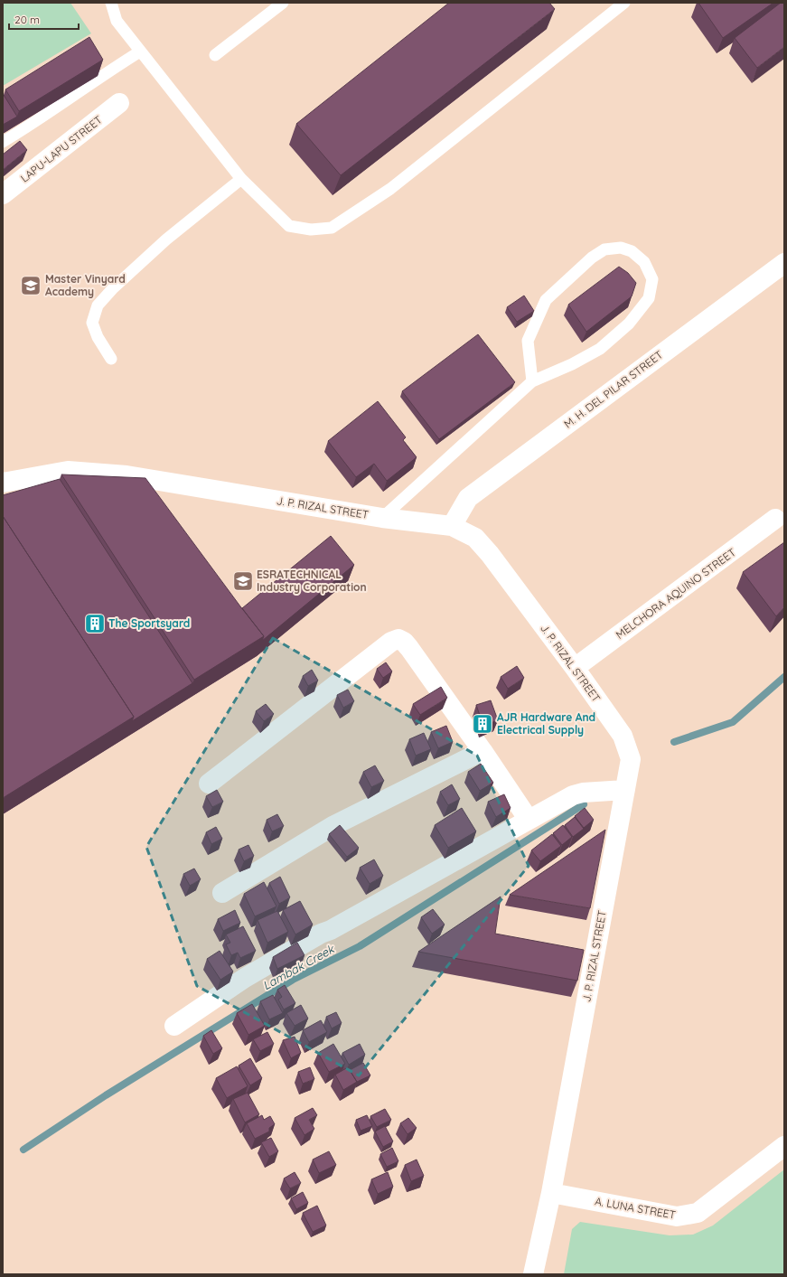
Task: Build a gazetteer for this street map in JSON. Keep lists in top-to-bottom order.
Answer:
{
  "streets": {
    "street": [
      "LAPU-LAPU STREET",
      "M. H. DEL PILAR STREET",
      "J. P. RIZAL STREET",
      "MELCHORA AQUINO STREET",
      "A. LUNA STREET"
    ]
  },
  "crossings": [
    ["M. H. DEL PILAR STREET", "J. P. RIZAL STREET"],
    ["J. P. RIZAL STREET", "MELCHORA AQUINO STREET"],
    ["J. P. RIZAL STREET", "A. LUNA STREET"]
  ],
  "water": ["Lambak Creek"],
  "places": {
    "school or university": ["Master Vinyard Academy", "ESRATECHNICAL Industry Corporation"],
    "building": ["The Sportsyard", "AJR Hardware And Electrical Supply"]
  },
  "scale_bar": "20 m"
}
